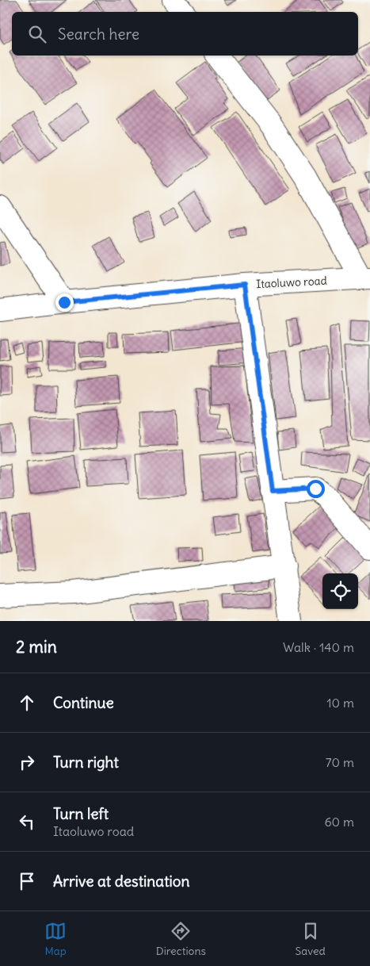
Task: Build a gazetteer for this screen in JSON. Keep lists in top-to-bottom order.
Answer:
{
  "streets": {
    "street": ["Itaoluwo road"]
  },
  "page": {
    "search": "Search here",
    "heading": ["2 min", "Walk · 140 m"],
    "list": [
      ["Continue", "10 m"],
      ["Turn right", "70 m"],
      ["Turn left", "Itaoluwo road", "60 m"],
      "Arrive at destination"
    ],
    "nav": ["Map", "Directions", "Saved"]
  }
}
